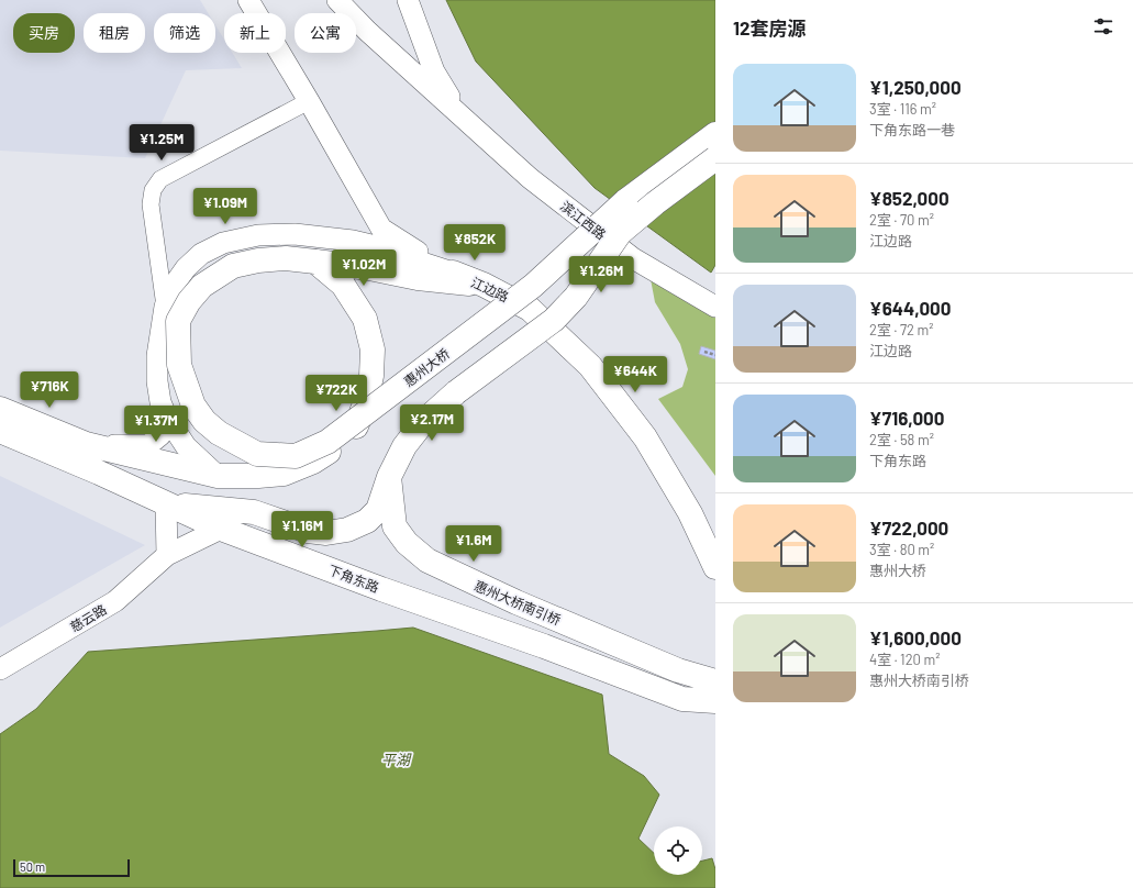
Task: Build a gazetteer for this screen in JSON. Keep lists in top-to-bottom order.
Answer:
{
  "streets": {
    "main road": [
      "江边路",
      "惠州大桥",
      "下角东路",
      "惠州大桥南引桥"
    ],
    "street": ["滨江西路", "慈云路"]
  },
  "crossings": [
    ["江边路", "惠州大桥"],
    ["下角东路", "慈云路"]
  ],
  "water": ["平湖"],
  "scale_bar": "50 m",
  "page": {
    "heading": "12套房源",
    "chip": [
      "买房",
      "租房",
      "筛选",
      "新上",
      "公寓"
    ],
    "list": [
      {
        "name": "¥1,250,000",
        "note": "3室 · 116 m² · 下角东路一巷"
      },
      {
        "name": "¥852,000",
        "note": "2室 · 70 m² · 江边路"
      },
      {
        "name": "¥644,000",
        "note": "2室 · 72 m² · 江边路"
      },
      {
        "name": "¥716,000",
        "note": "2室 · 58 m² · 下角东路"
      },
      {
        "name": "¥722,000",
        "note": "3室 · 80 m² · 惠州大桥"
      },
      {
        "name": "¥1,600,000",
        "note": "4室 · 120 m² · 惠州大桥南引桥"
      }
    ],
    "price": [
      "¥1.25M",
      "¥1.09M",
      "¥852K",
      "¥1.02M",
      "¥1.26M",
      "¥644K",
      "¥716K",
      "¥722K",
      "¥2.17M",
      "¥1.37M",
      "¥1.16M",
      "¥1.6M"
    ],
    "scale": "50 m"
  }
}
